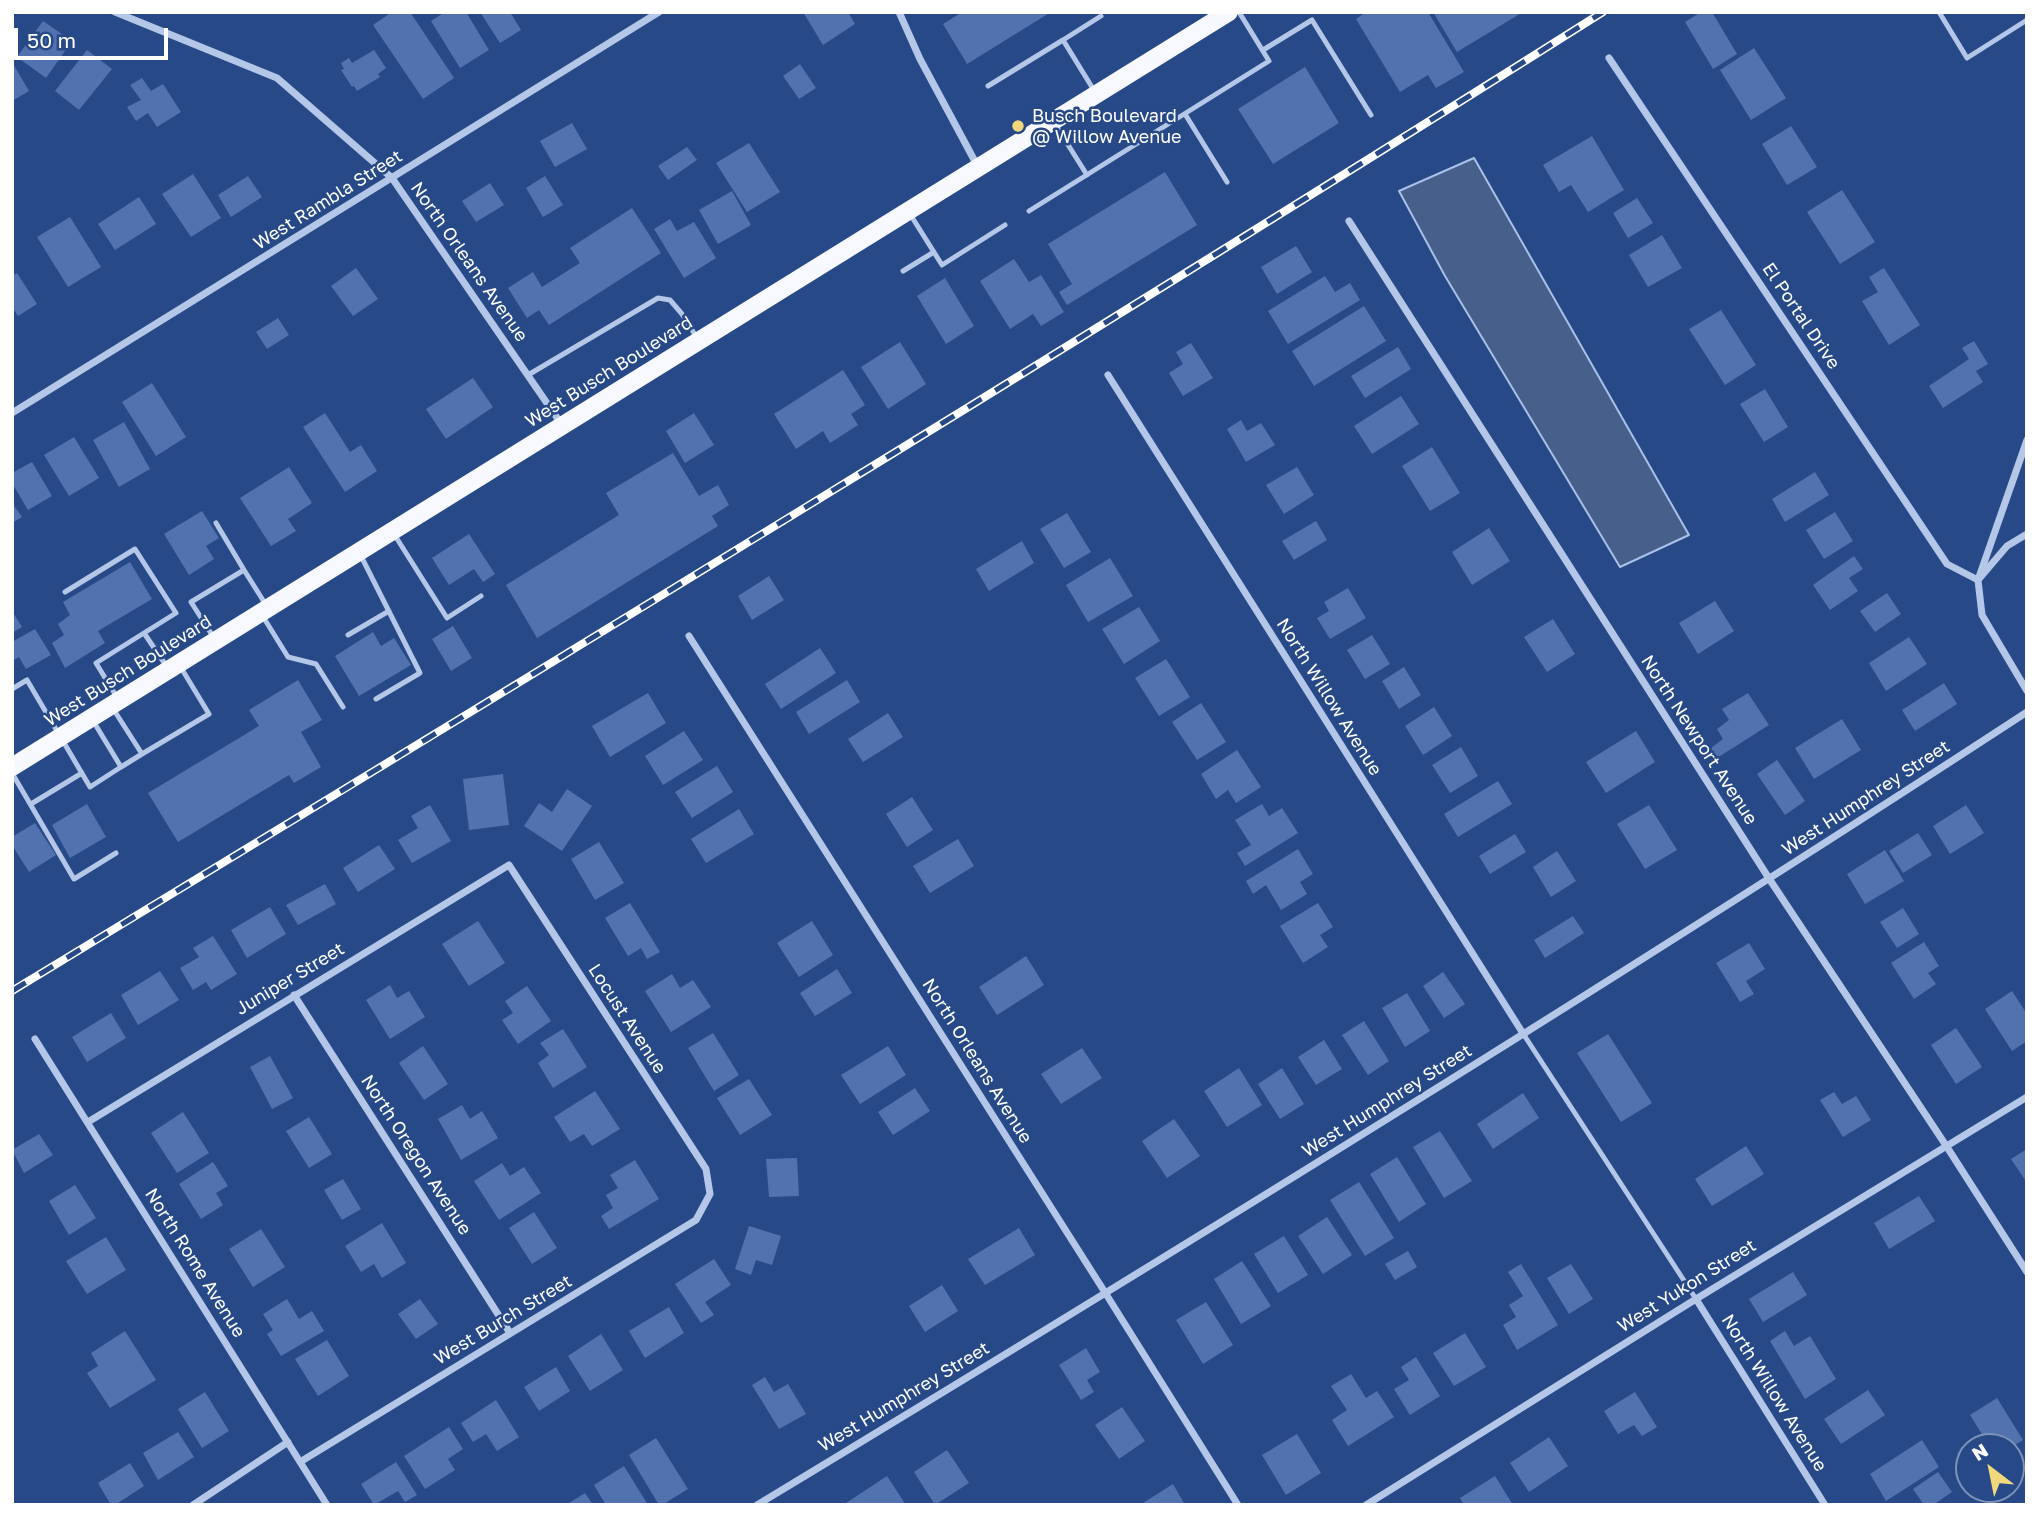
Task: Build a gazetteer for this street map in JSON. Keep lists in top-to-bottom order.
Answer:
{
  "streets": {
    "main road": ["West Busch Boulevard"],
    "street": [
      "West Rambla Street",
      "North Orleans Avenue",
      "El Portal Drive",
      "North Willow Avenue",
      "North Newport Avenue",
      "West Humphrey Street",
      "Juniper Street",
      "Locust Avenue",
      "North Oregon Avenue",
      "North Rome Avenue",
      "West Yukon Street",
      "West Burch Street"
    ]
  },
  "crossings": [
    ["West Rambla Street", "North Orleans Avenue"],
    ["North Orleans Avenue", "West Busch Boulevard"],
    ["North Orleans Avenue", "West Humphrey Street"],
    ["North Willow Avenue", "West Humphrey Street"],
    ["North Willow Avenue", "West Yukon Street"],
    ["North Newport Avenue", "West Humphrey Street"],
    ["North Newport Avenue", "West Yukon Street"],
    ["Juniper Street", "Locust Avenue"],
    ["Juniper Street", "North Oregon Avenue"],
    ["Juniper Street", "North Rome Avenue"],
    ["Locust Avenue", "West Burch Street"],
    ["North Oregon Avenue", "West Burch Street"],
    ["North Rome Avenue", "West Burch Street"]
  ],
  "places": ["Busch Boulevard @ Willow Avenue"],
  "scale_bar": "50 m",
  "north": "top left"
}
